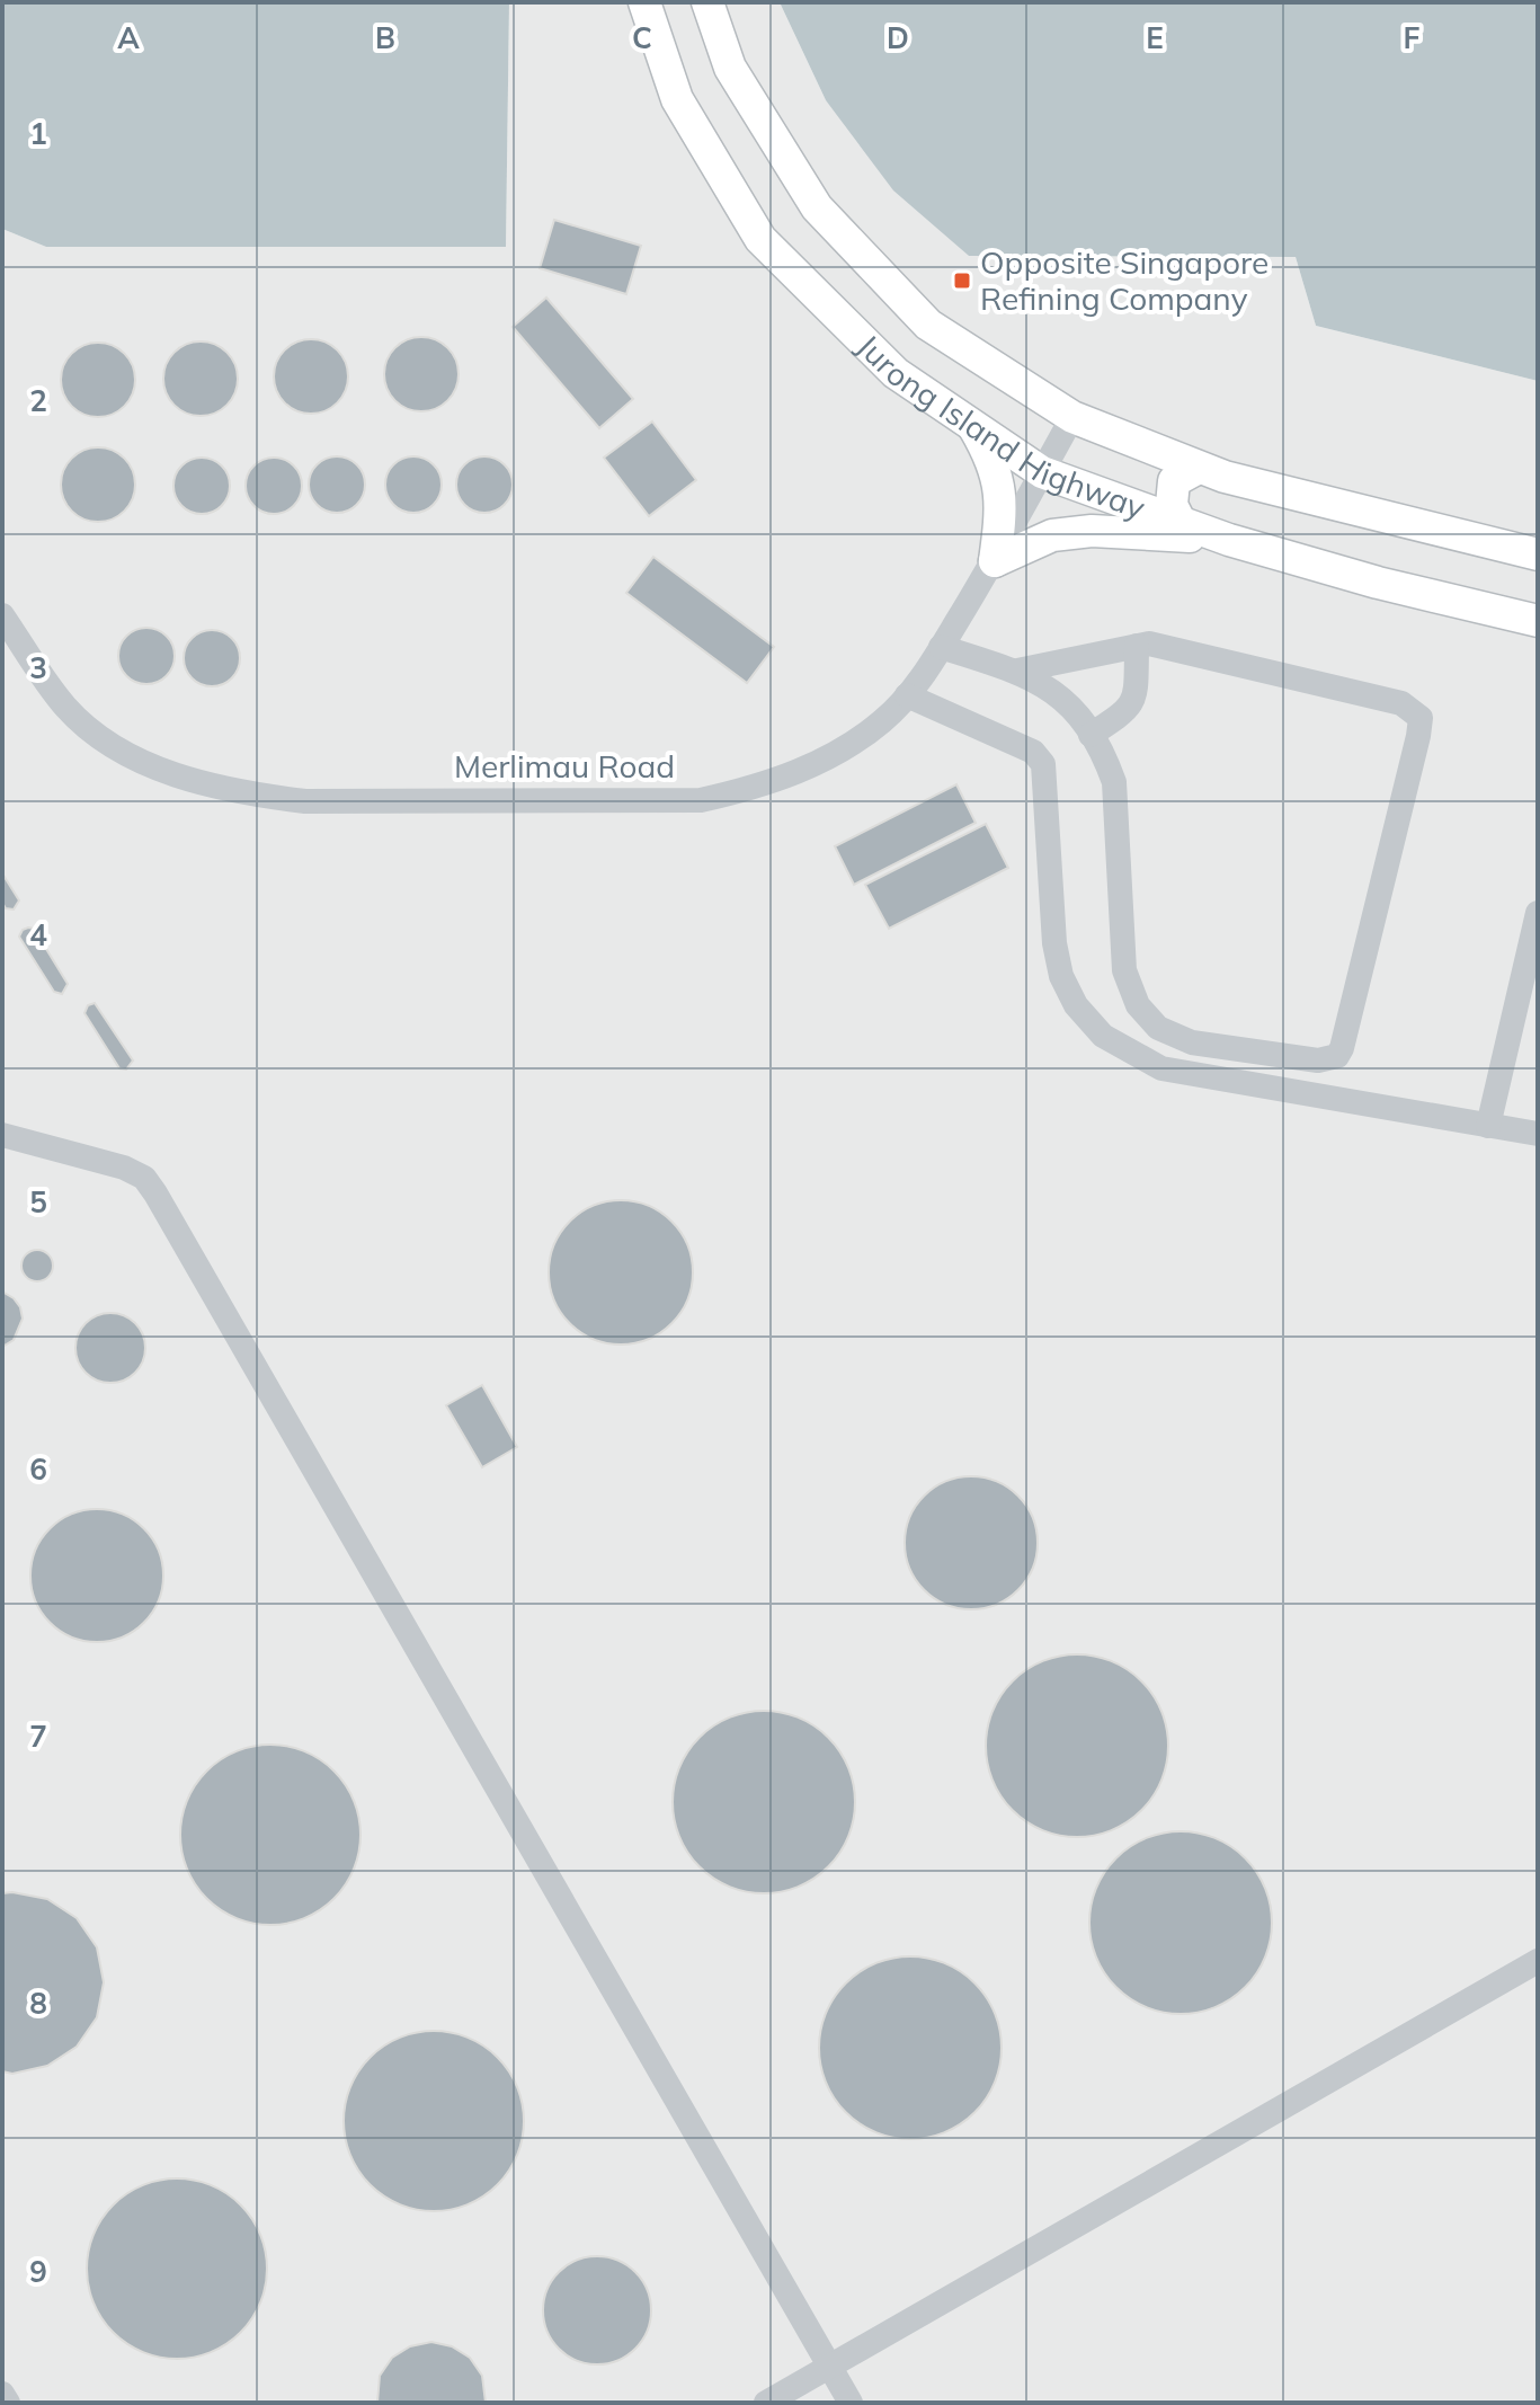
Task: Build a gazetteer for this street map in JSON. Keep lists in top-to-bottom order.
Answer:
{
  "streets": {
    "main road": ["Jurong Island Highway"],
    "street": ["Merlimau Road"]
  },
  "crossings": [
    ["Jurong Island Highway", "Merlimau Road"]
  ],
  "places": {
    "transit": ["Opposite Singapore Refining Company"]
  },
  "grid": {
    "columns": [
      "A",
      "B",
      "C",
      "D",
      "E",
      "F"
    ],
    "rows": [
      "1",
      "2",
      "3",
      "4",
      "5",
      "6",
      "7",
      "8",
      "9"
    ]
  }
}
